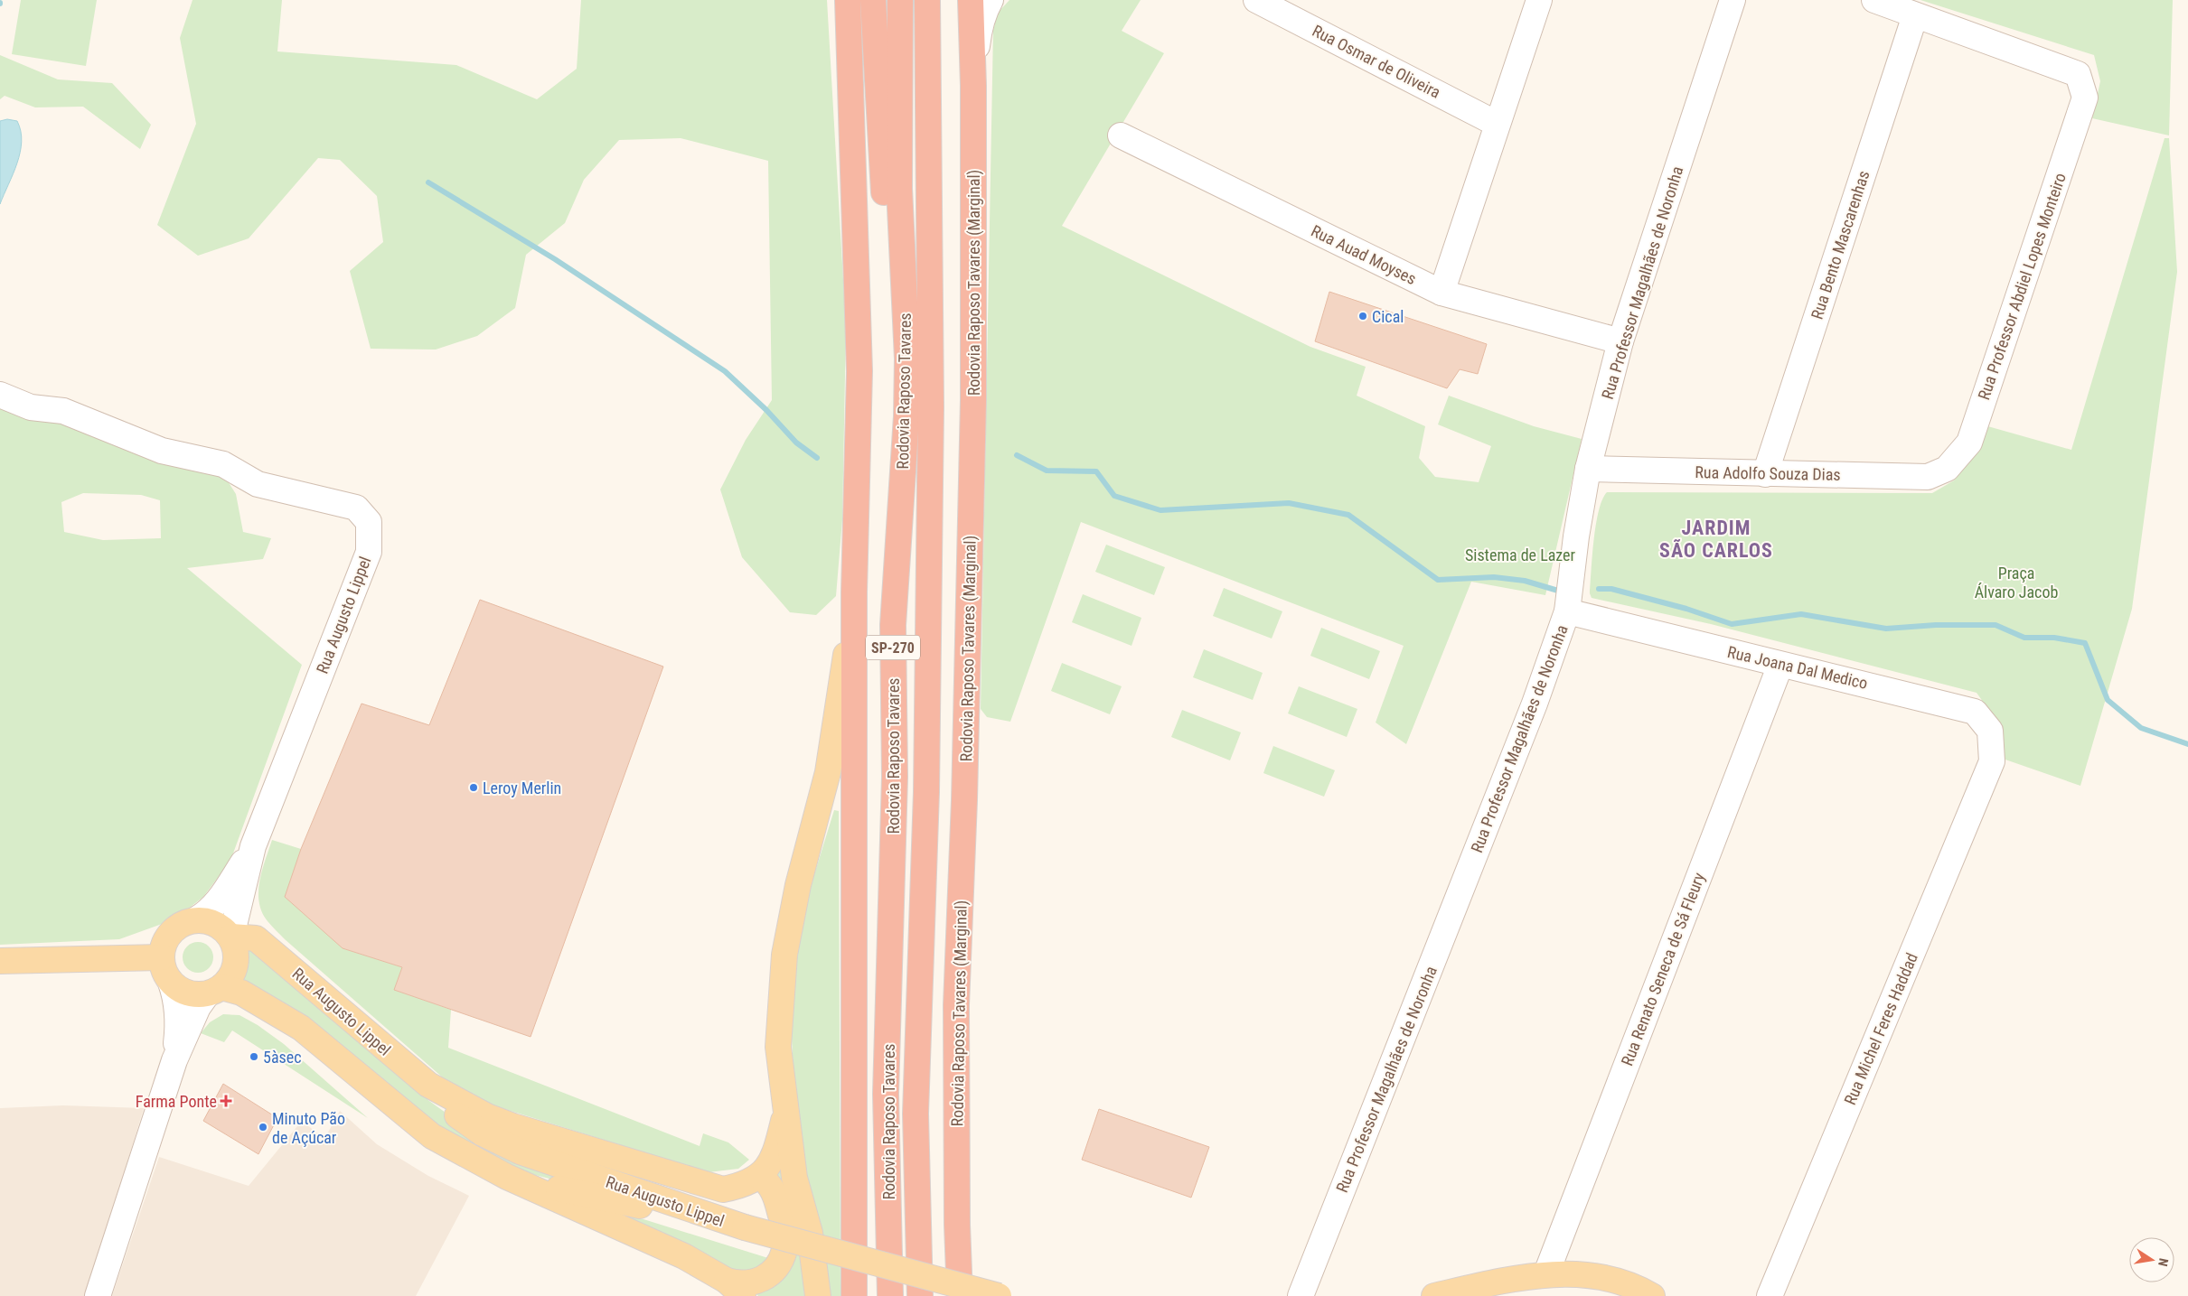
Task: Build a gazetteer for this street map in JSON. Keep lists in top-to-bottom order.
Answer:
{
  "streets": {
    "highway": ["Rodovia Raposo Tavares (Marginal)", "Rodovia Raposo Tavares", "SP-270"],
    "main road": ["Rua Augusto Lippel"],
    "street": [
      "Rua Osmar de Oliveira",
      "Rua Bento Mascarenhas",
      "Rua Auad Moyses",
      "Rua Professor Magalhães de Noronha",
      "Rua Professor Abdiel Lopes Monteiro",
      "Rua Adolfo Souza Dias",
      "Rua Joana Dal Medico",
      "Rua Renato Seneca de Sá Fleury",
      "Rua Michel Feres Haddad"
    ]
  },
  "crossings": [
    ["Rua Bento Mascarenhas", "Rua Professor Abdiel Lopes Monteiro"],
    ["Rua Bento Mascarenhas", "Rua Adolfo Souza Dias"],
    ["Rua Auad Moyses", "Rua Professor Magalhães de Noronha"],
    ["Rua Professor Magalhães de Noronha", "Rua Adolfo Souza Dias"],
    ["Rua Professor Magalhães de Noronha", "Rua Joana Dal Medico"],
    ["Rua Professor Abdiel Lopes Monteiro", "Rua Adolfo Souza Dias"],
    ["Rua Joana Dal Medico", "Rua Renato Seneca de Sá Fleury"],
    ["Rua Joana Dal Medico", "Rua Michel Feres Haddad"]
  ],
  "districts": ["JARDIM SÃO CARLOS"],
  "parks": ["Sistema de Lazer", "Praça Álvaro Jacob"],
  "places": {
    "other": [
      "Cical",
      "Leroy Merlin",
      "5àsec",
      "Minuto Pão de Açúcar"
    ],
    "health": ["Farma Ponte"]
  },
  "north": "right"
}
